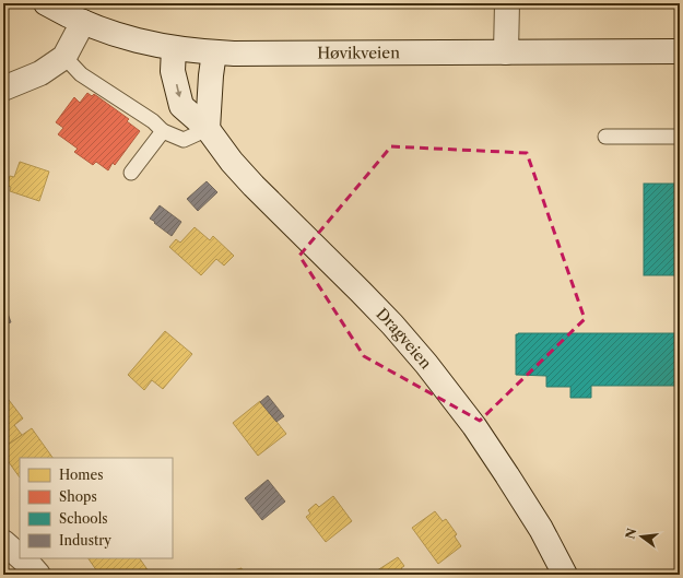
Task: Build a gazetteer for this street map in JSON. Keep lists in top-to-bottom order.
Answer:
{
  "streets": {
    "main road": ["Høvikveien", "Dragveien"]
  },
  "crossings": [
    ["Høvikveien", "Dragveien"]
  ],
  "legend": [
    "Homes",
    "Shops",
    "Schools",
    "Industry"
  ],
  "north": "left"
}
